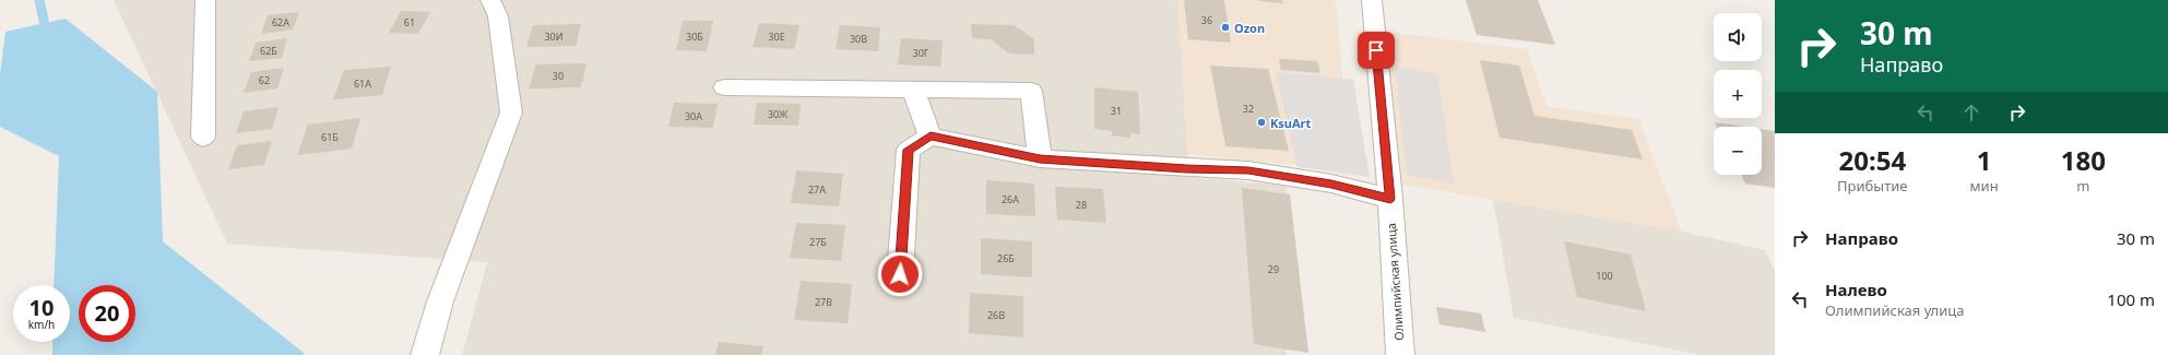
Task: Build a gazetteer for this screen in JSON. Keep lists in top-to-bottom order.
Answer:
{
  "streets": {
    "street": ["Олимпийская улица"]
  },
  "places": ["Ozon", "KsuArt"],
  "house_numbers": [
    "36",
    "62А",
    "61",
    "30И",
    "30Б",
    "30Е",
    "30В",
    "62Б",
    "30Г",
    "30",
    "62",
    "61А",
    "32",
    "31",
    "30Ж",
    "30А",
    "61Б",
    "27А",
    "26А",
    "28",
    "27Б",
    "26Б",
    "29",
    "100",
    "27В",
    "26В"
  ],
  "page": {
    "turn": ["30 m", "Направо"],
    "map_buttons": ["+", "−"],
    "eta": [
      "20:54",
      "Прибытие",
      "1",
      "мин",
      "180",
      "m"
    ],
    "list": [
      {
        "name": "Направо",
        "value": "30 m"
      },
      {
        "name": "Налево",
        "note": "Олимпийская улица",
        "value": "100 m"
      }
    ],
    "speed": "10 km/h",
    "limit": "20"
  }
}
